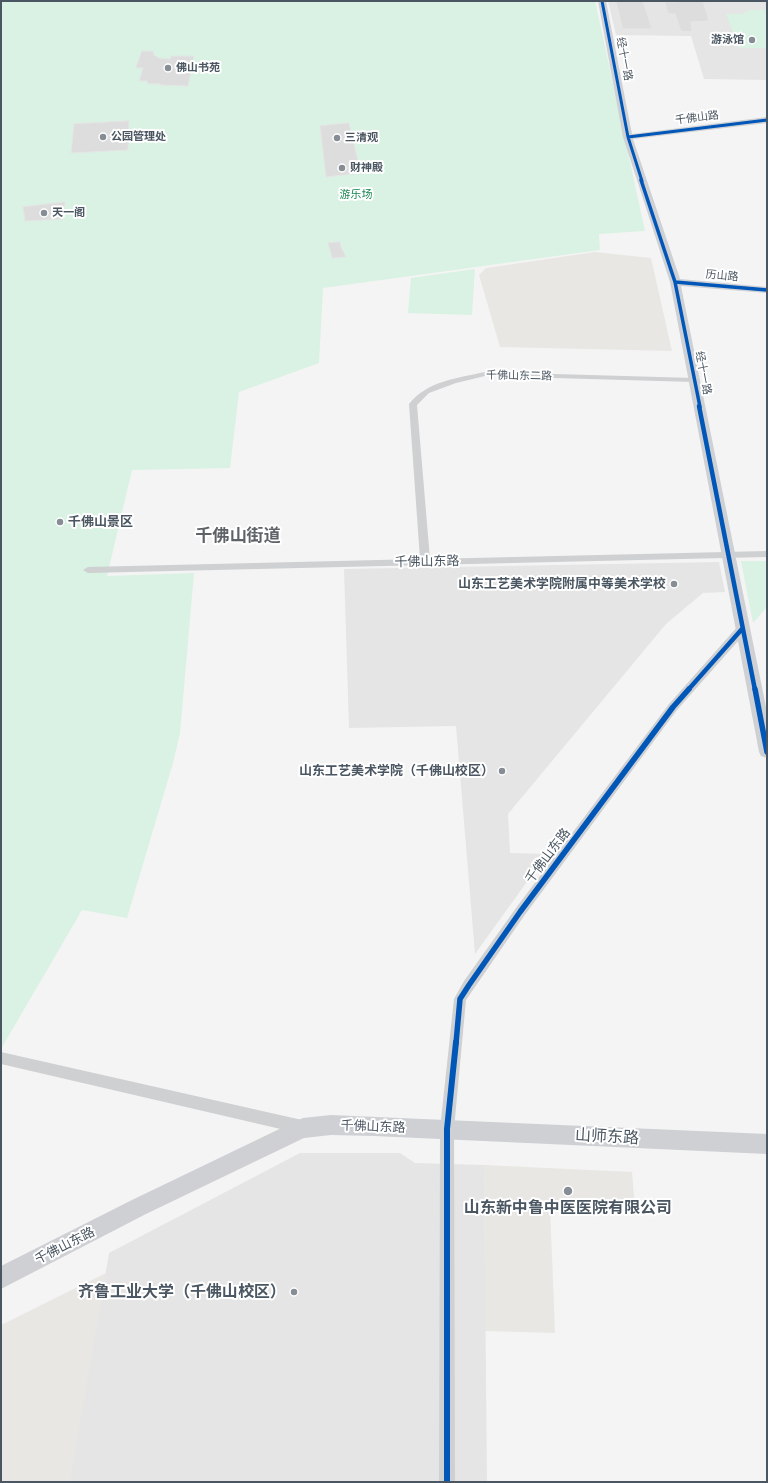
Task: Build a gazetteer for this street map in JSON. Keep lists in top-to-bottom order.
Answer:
{
  "streets": {
    "street": [
      "经十一路",
      "千佛山路",
      "历山路",
      "千佛山东二路",
      "千佛山东路",
      "山师东路"
    ]
  },
  "crossings": [
    ["经十一路", "千佛山路"],
    ["经十一路", "历山路"],
    ["经十一路", "千佛山东二路"],
    ["经十一路", "千佛山东路"],
    ["千佛山东二路", "千佛山东路"],
    ["千佛山东路", "山师东路"]
  ],
  "districts": ["千佛山街道"],
  "parks": ["游乐场"],
  "places": [
    "游泳馆",
    "佛山书苑",
    "公园管理处",
    "三清观",
    "财神殿",
    "天一阁",
    "千佛山景区",
    "山东工艺美术学院附属中等美术学校",
    "山东工艺美术学院（千佛山校区）",
    "山东新中鲁中医医院有限公司",
    "齐鲁工业大学（千佛山校区）"
  ]
}
